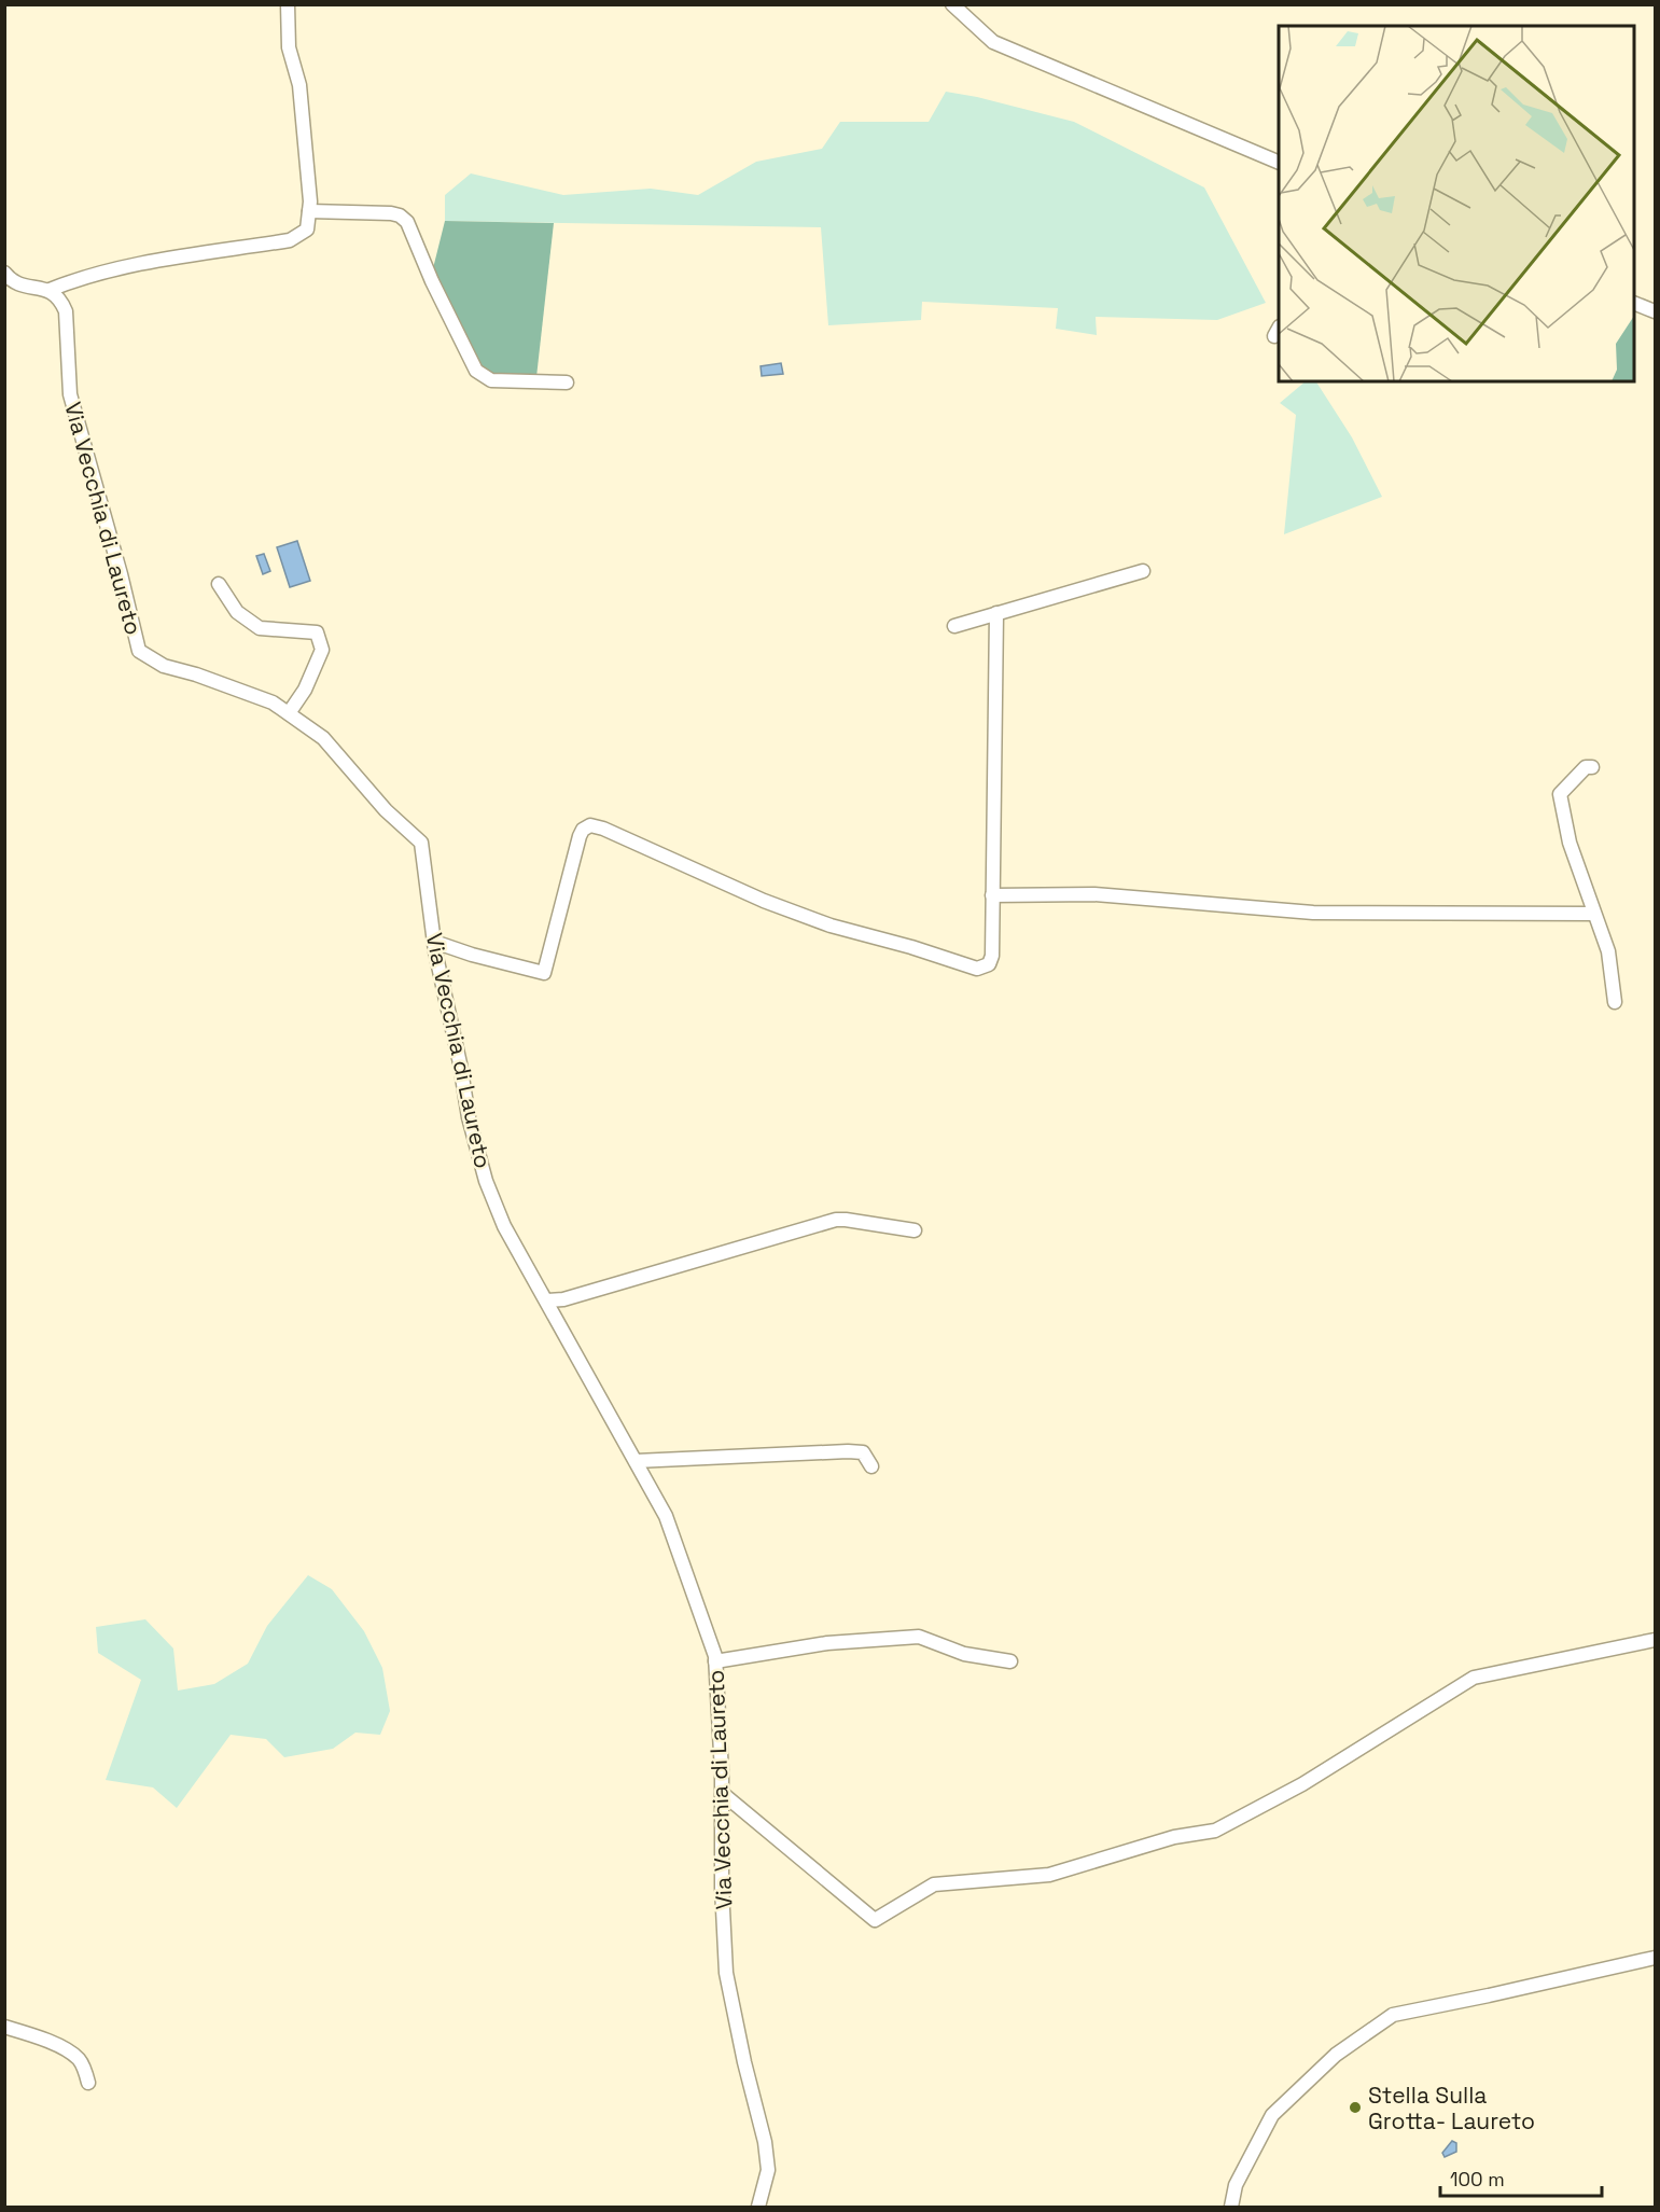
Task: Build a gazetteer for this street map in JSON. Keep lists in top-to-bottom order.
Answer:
{
  "streets": {
    "street": ["Via Vecchia di Laureto"]
  },
  "places": ["Stella Sulla Grotta- Laureto"],
  "scale_bar": "100 m"
}
